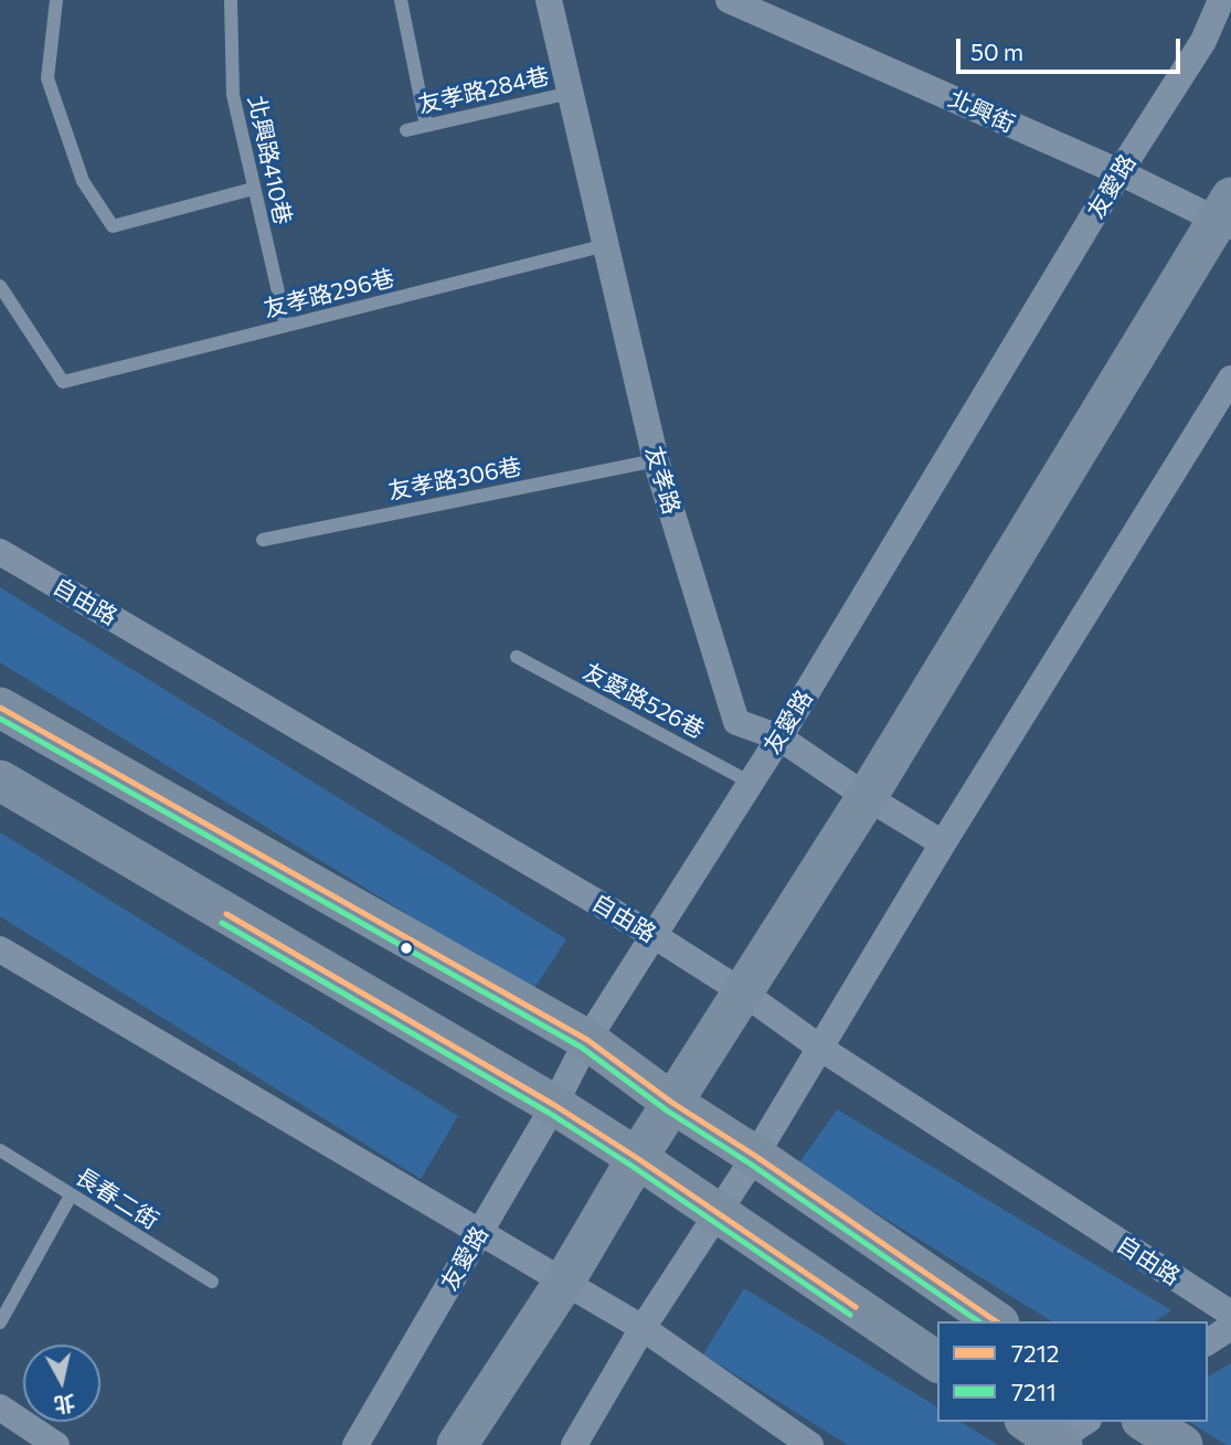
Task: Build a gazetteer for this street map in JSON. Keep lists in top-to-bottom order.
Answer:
{
  "streets": {
    "street": [
      "北興街",
      "友愛路",
      "友孝路",
      "自由路"
    ],
    "lane": [
      "友孝路284巷",
      "北興路410巷",
      "友孝路296巷",
      "友孝路306巷",
      "友愛路526巷",
      "長春二街"
    ]
  },
  "crossings": [
    ["友孝路284巷", "友孝路"],
    ["北興街", "友愛路"],
    ["北興路410巷", "友孝路296巷"],
    ["友愛路", "友孝路"],
    ["友愛路", "自由路"],
    ["友愛路", "友愛路526巷"],
    ["友孝路296巷", "友孝路"],
    ["友孝路306巷", "友孝路"]
  ],
  "lines": ["transit line 7212", "transit line 7211"],
  "legend": ["7212", "7211"],
  "scale_bar": "50 m",
  "north": "bottom"
}
